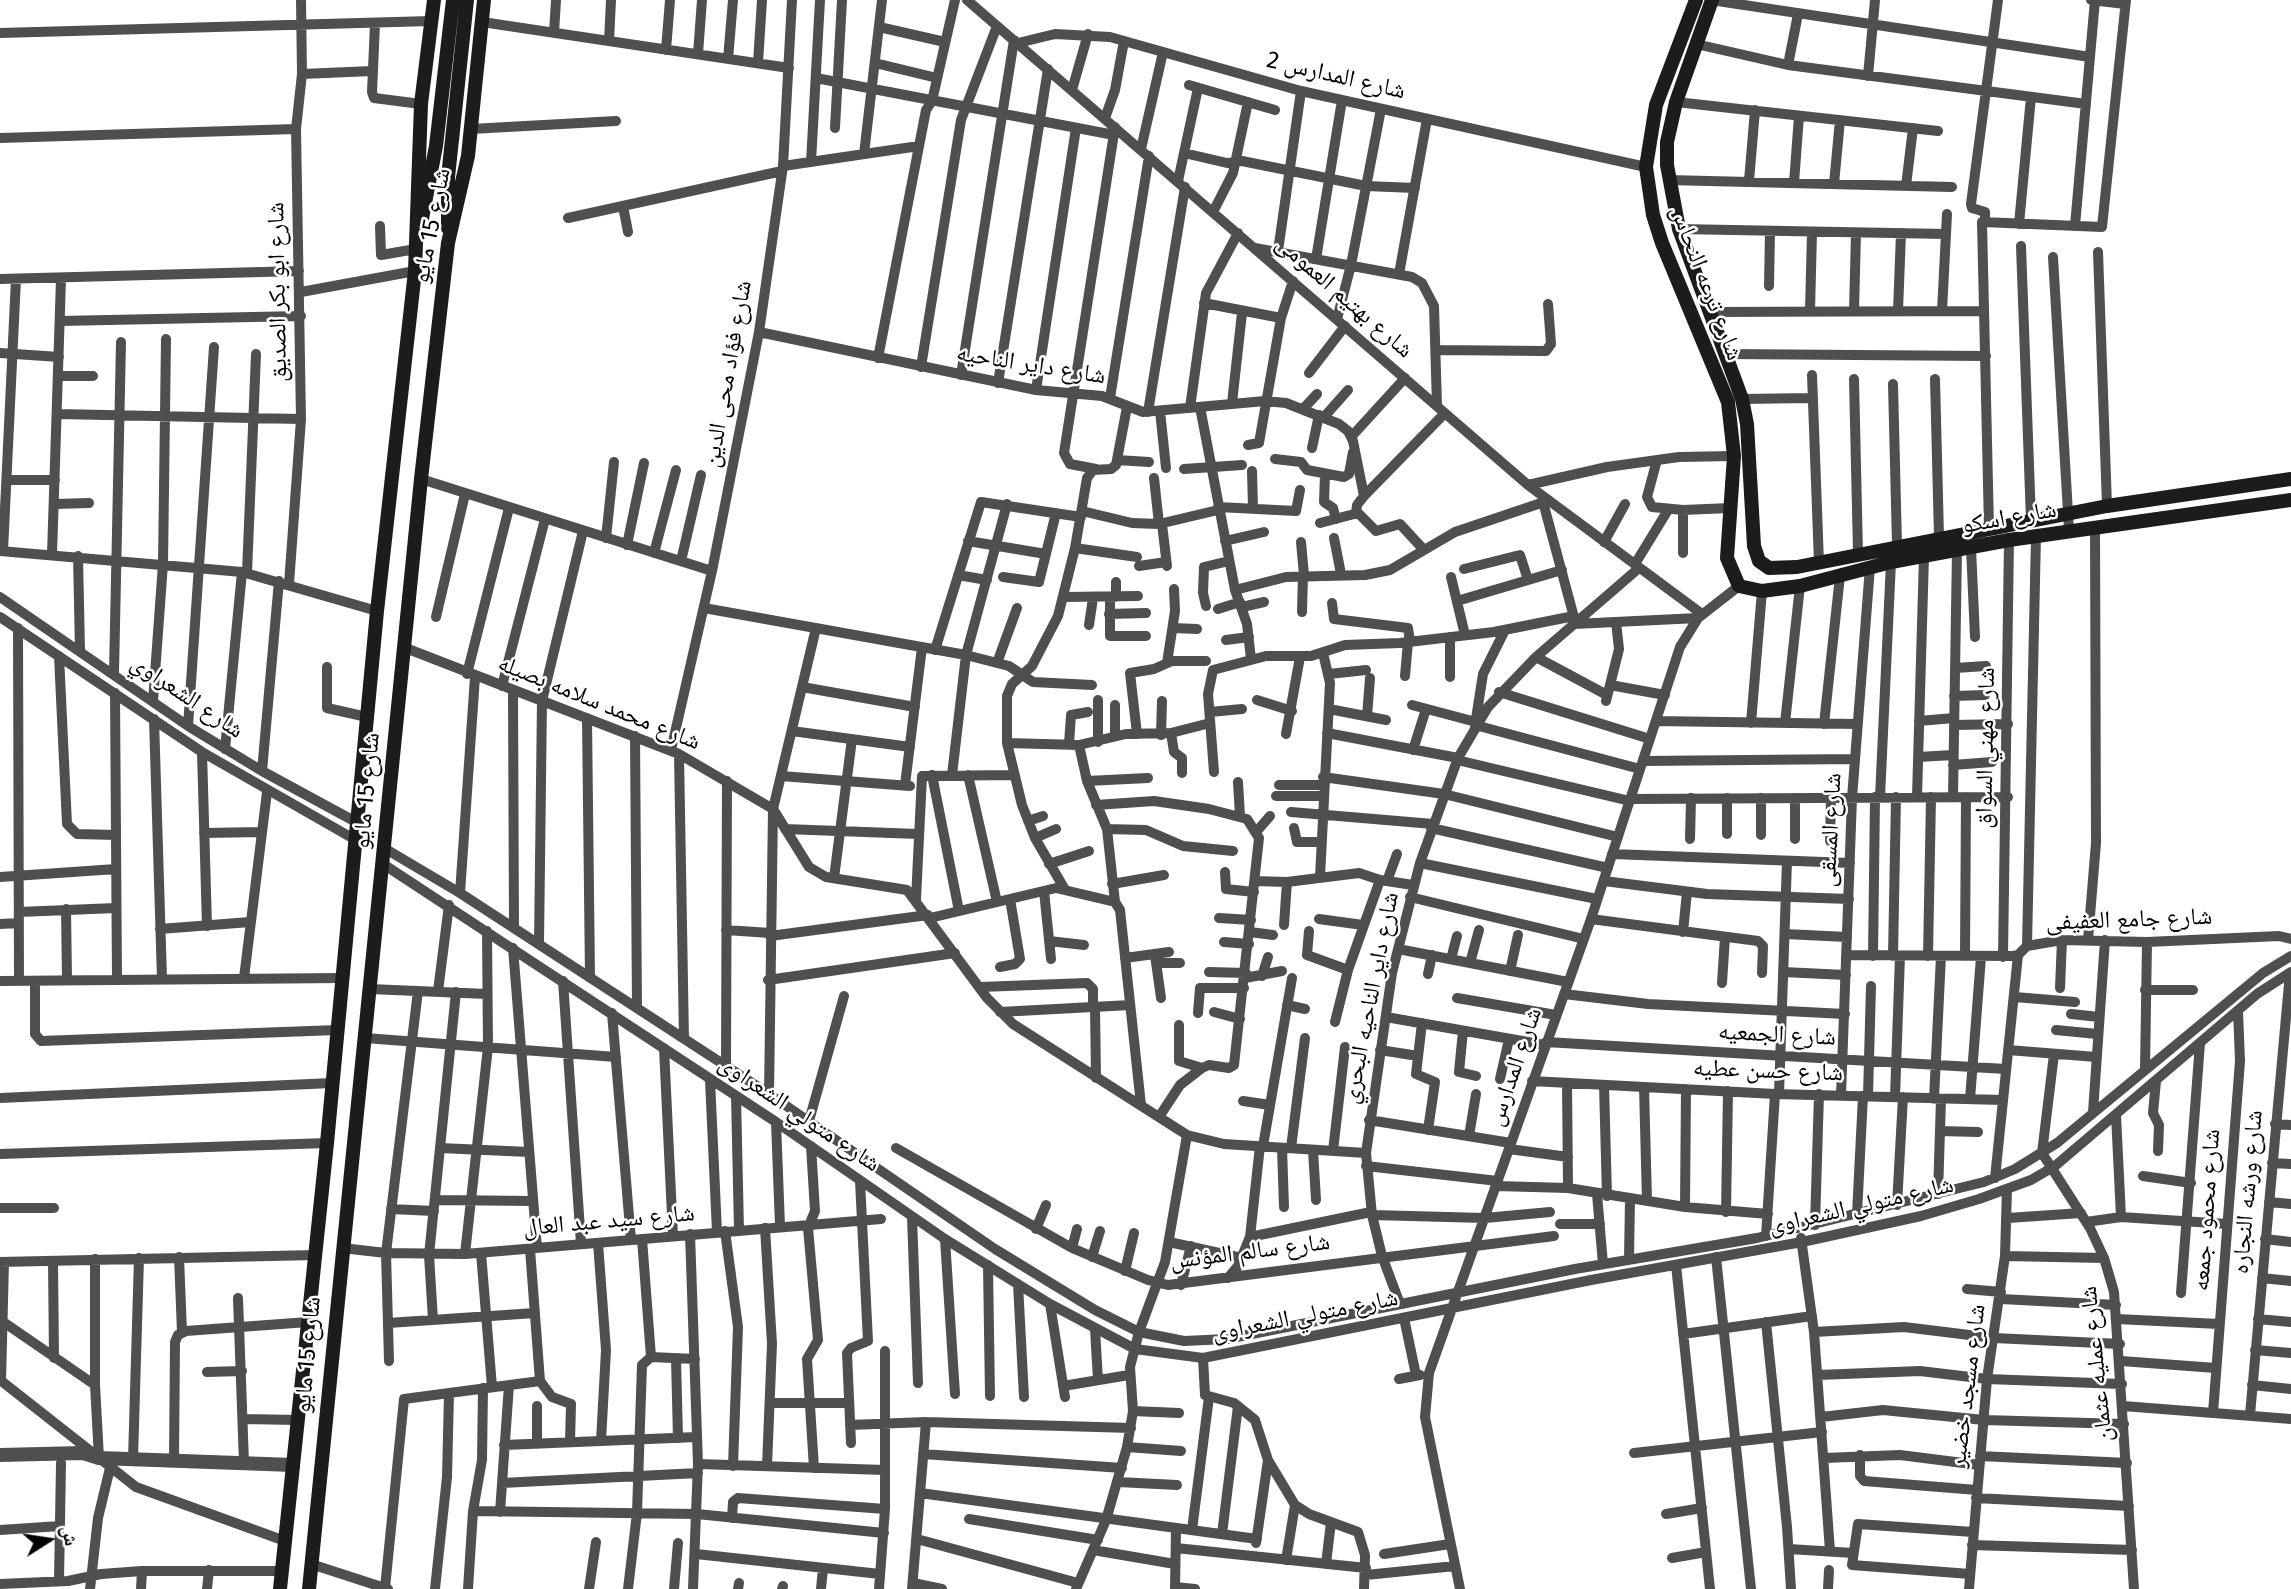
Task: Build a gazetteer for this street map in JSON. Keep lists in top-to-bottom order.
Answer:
{
  "streets": {
    "main road": ["شارع 15 مايو", "شارع ترعه النحاس", "شارع اسكو"],
    "street": [
      "شارع المدارس 2",
      "شارع ابو بكر الصديق",
      "شارع بهتيم العمومى",
      "شارع داير الناحيه",
      "شارع فؤاد محى الدين",
      "شارع الشعراوي",
      "شارع محمد سلامه بصيله",
      "شارع مهني السواق",
      "شارع المسقى",
      "شارع جامع العفيفى",
      "شارع داير الناحيه البحري",
      "شارع الجمعيه",
      "شارع المدارس",
      "شارع حسن عطيه",
      "شارع متولي الشعراوى",
      "شارع ورشه النجاره",
      "شارع محمود جمعه",
      "شارع سيد عبد العال",
      "شارع سالم المؤنس",
      "شارع عمليه عثمان",
      "شارع مسجد خضير"
    ]
  },
  "crossings": [
    ["شارع المدارس 2", "شارع ترعه النحاس"],
    ["شارع المدارس 2", "شارع بهتيم العمومى"],
    ["شارع 15 مايو", "شارع الشعراوي"],
    ["شارع 15 مايو", "شارع محمد سلامه بصيله"],
    ["شارع 15 مايو", "شارع متولي الشعراوى"],
    ["شارع 15 مايو", "شارع سيد عبد العال"],
    ["شارع ترعه النحاس", "شارع اسكو"],
    ["شارع ترعه النحاس", "شارع المدارس"],
    ["شارع ابو بكر الصديق", "شارع الشعراوي"],
    ["شارع بهتيم العمومى", "شارع داير الناحيه البحري"],
    ["شارع بهتيم العمومى", "شارع المدارس"],
    ["شارع داير الناحيه", "شارع فؤاد محى الدين"],
    ["شارع فؤاد محى الدين", "شارع محمد سلامه بصيله"],
    ["شارع فؤاد محى الدين", "شارع متولي الشعراوى"],
    ["شارع اسكو", "شارع مهني السواق"],
    ["شارع اسكو", "شارع المسقى"],
    ["شارع اسكو", "شارع المدارس"],
    ["شارع مهني السواق", "شارع جامع العفيفى"],
    ["شارع المسقى", "شارع جامع العفيفى"],
    ["شارع المسقى", "شارع الجمعيه"],
    ["شارع المسقى", "شارع حسن عطيه"],
    ["شارع داير الناحيه البحري", "شارع الجمعيه"],
    ["شارع داير الناحيه البحري", "شارع متولي الشعراوى"],
    ["شارع داير الناحيه البحري", "شارع سالم المؤنس"],
    ["شارع الجمعيه", "شارع المدارس"],
    ["شارع المدارس", "شارع حسن عطيه"],
    ["شارع المدارس", "شارع متولي الشعراوى"],
    ["شارع المدارس", "شارع سالم المؤنس"],
    ["شارع متولي الشعراوى", "شارع ورشه النجاره"],
    ["شارع متولي الشعراوى", "شارع محمود جمعه"],
    ["شارع متولي الشعراوى", "شارع عمليه عثمان"],
    ["شارع متولي الشعراوى", "شارع مسجد خضير"]
  ],
  "north": "right"
}
